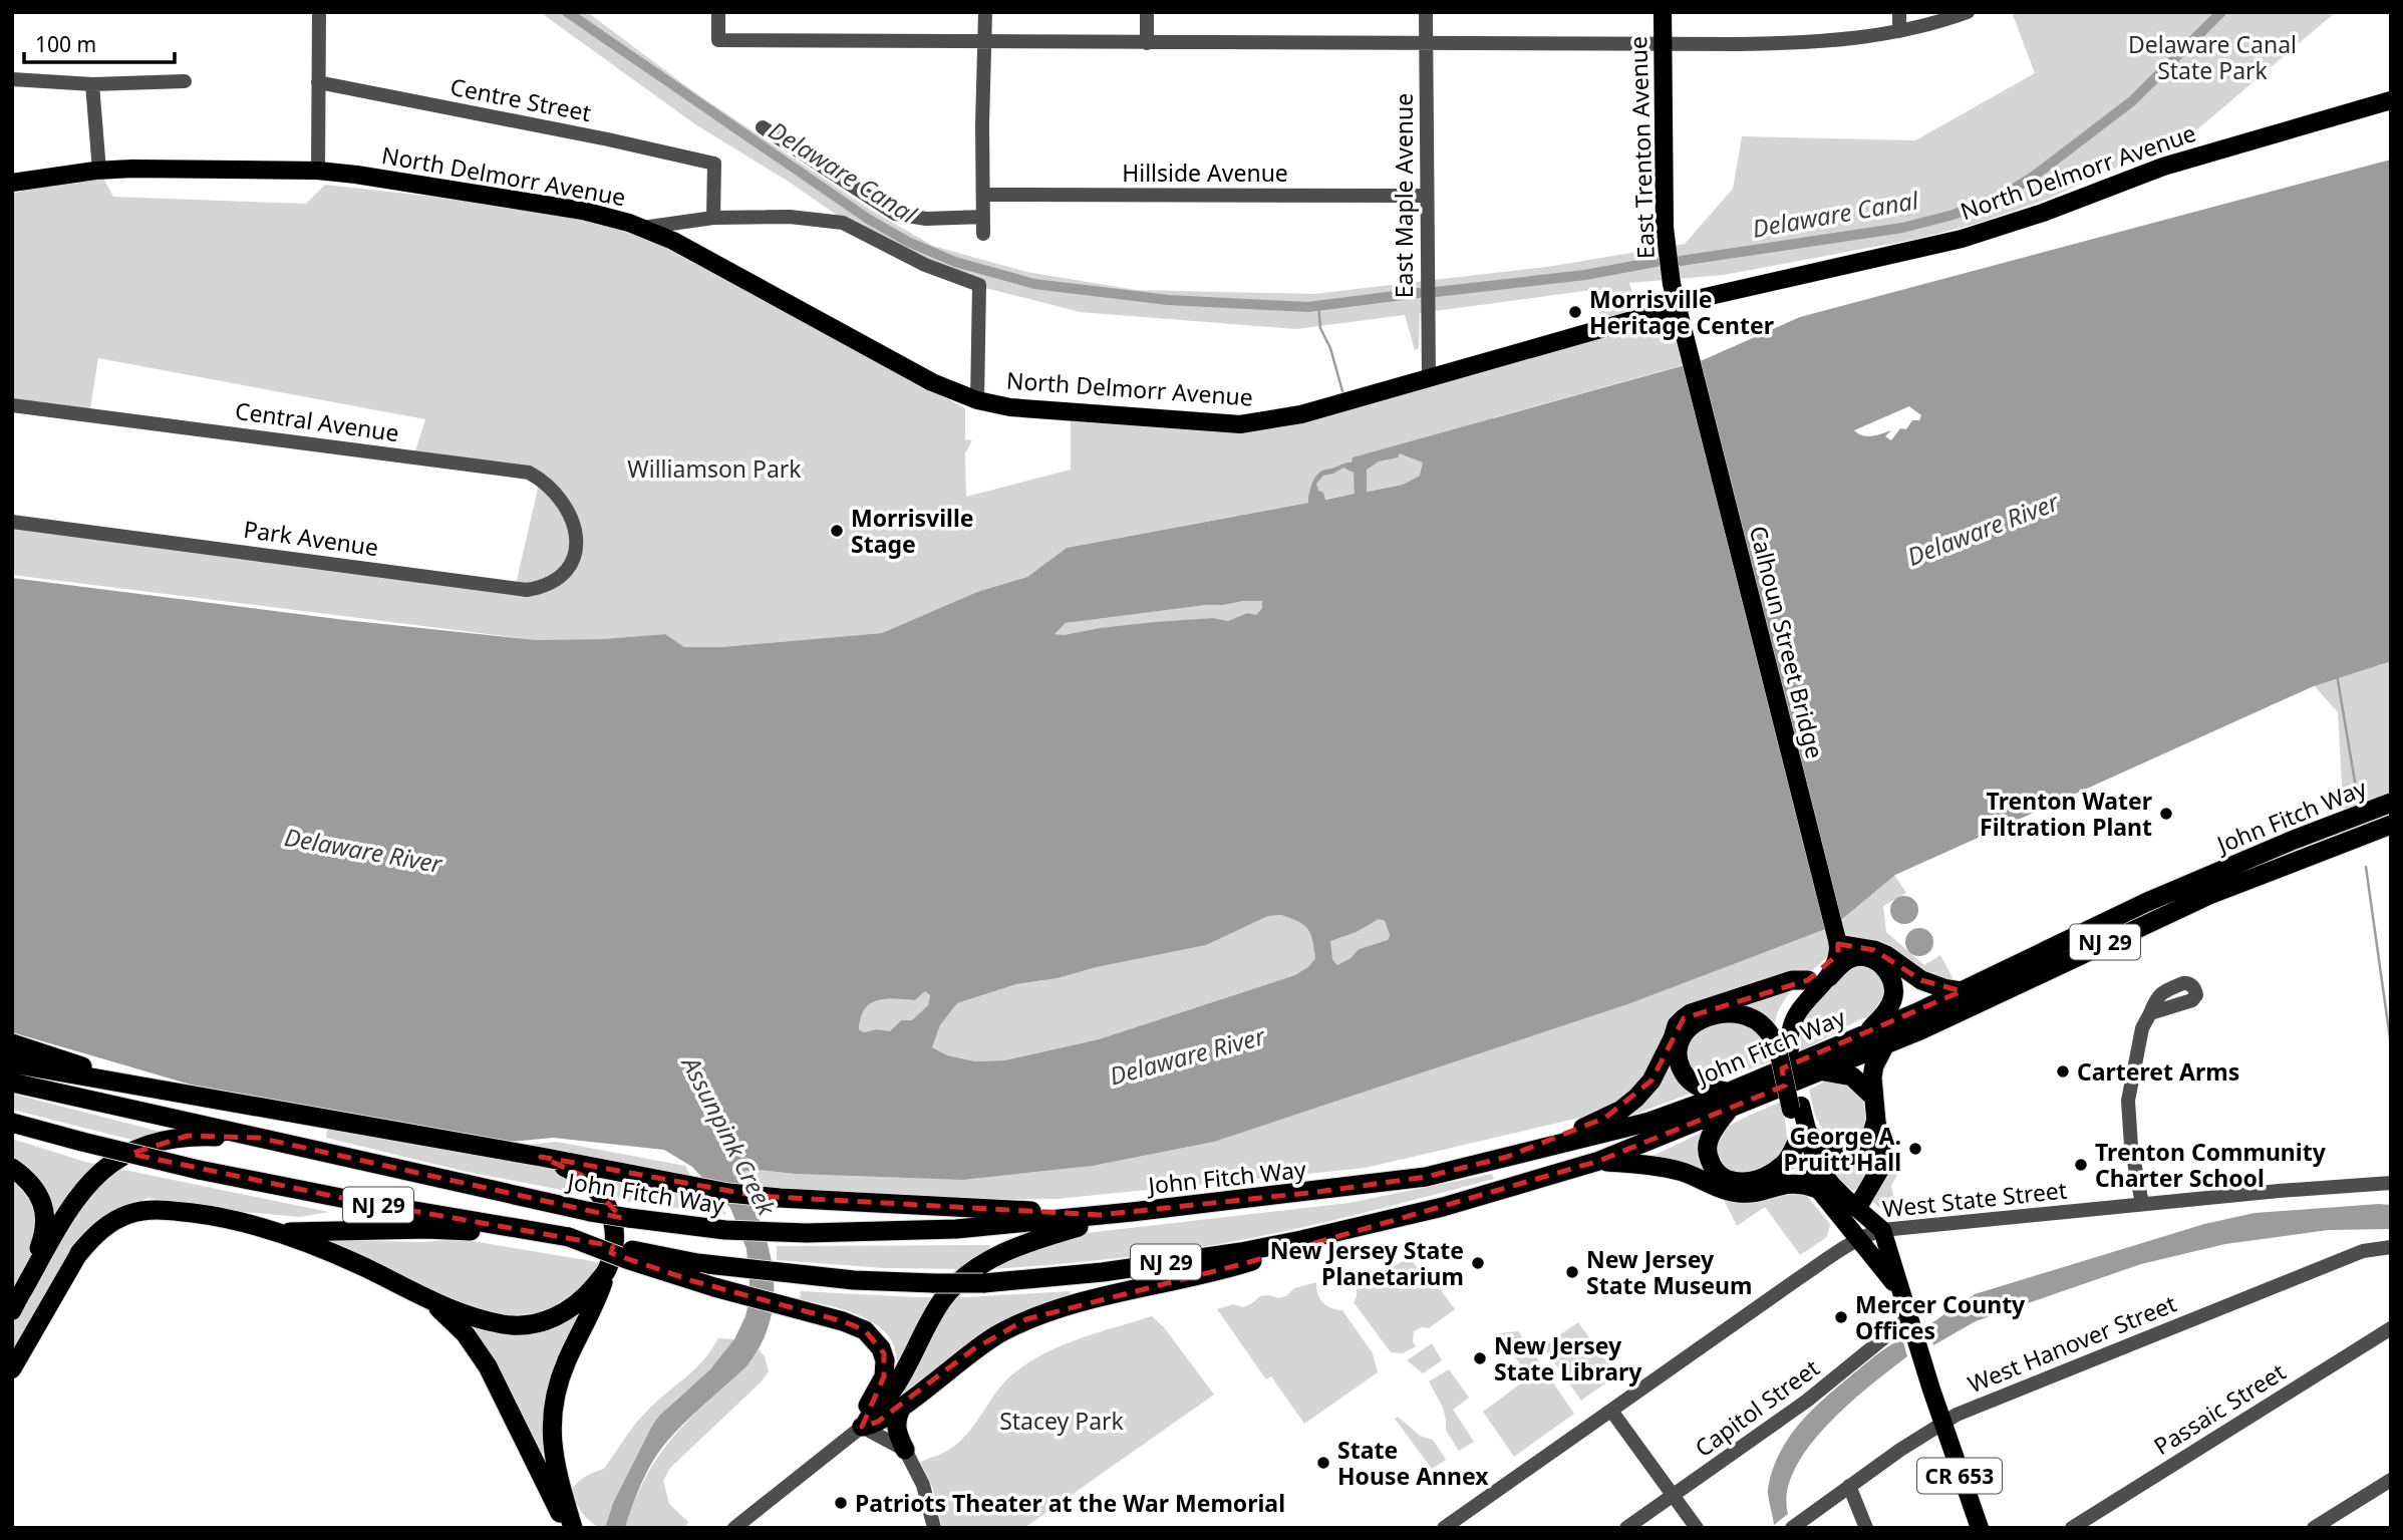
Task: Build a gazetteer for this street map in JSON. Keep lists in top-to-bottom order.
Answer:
{
  "streets": {
    "highway": ["John Fitch Way", "NJ 29"],
    "main road": [
      "East Trenton Avenue",
      "North Delmorr Avenue",
      "Calhoun Street Bridge",
      "CR 653"
    ],
    "street": [
      "Centre Street",
      "Hillside Avenue",
      "East Maple Avenue",
      "Central Avenue",
      "Park Avenue",
      "West State Street",
      "West Hanover Street",
      "Capitol Street",
      "Passaic Street"
    ]
  },
  "crossings": [
    ["East Trenton Avenue", "North Delmorr Avenue"],
    ["East Trenton Avenue", "Calhoun Street Bridge"],
    ["North Delmorr Avenue", "East Maple Avenue"],
    ["Hillside Avenue", "East Maple Avenue"],
    ["Central Avenue", "Park Avenue"],
    ["John Fitch Way", "NJ 29"],
    ["West Hanover Street", "CR 653"],
    ["Capitol Street", "CR 653"]
  ],
  "water": ["Delaware Canal", "Delaware River", "Assunpink Creek"],
  "parks": ["Delaware Canal State Park", "Williamson Park", "Stacey Park"],
  "places": [
    "Morrisville Heritage Center",
    "Morrisville Stage",
    "Trenton Water Filtration Plant",
    "Carteret Arms",
    "George A. Pruitt Hall",
    "Trenton Community Charter School",
    "New Jersey State Planetarium",
    "New Jersey State Museum",
    "Mercer County Offices",
    "New Jersey State Library",
    "State House Annex",
    "Patriots Theater at the War Memorial"
  ],
  "scale_bar": "100 m"
}
